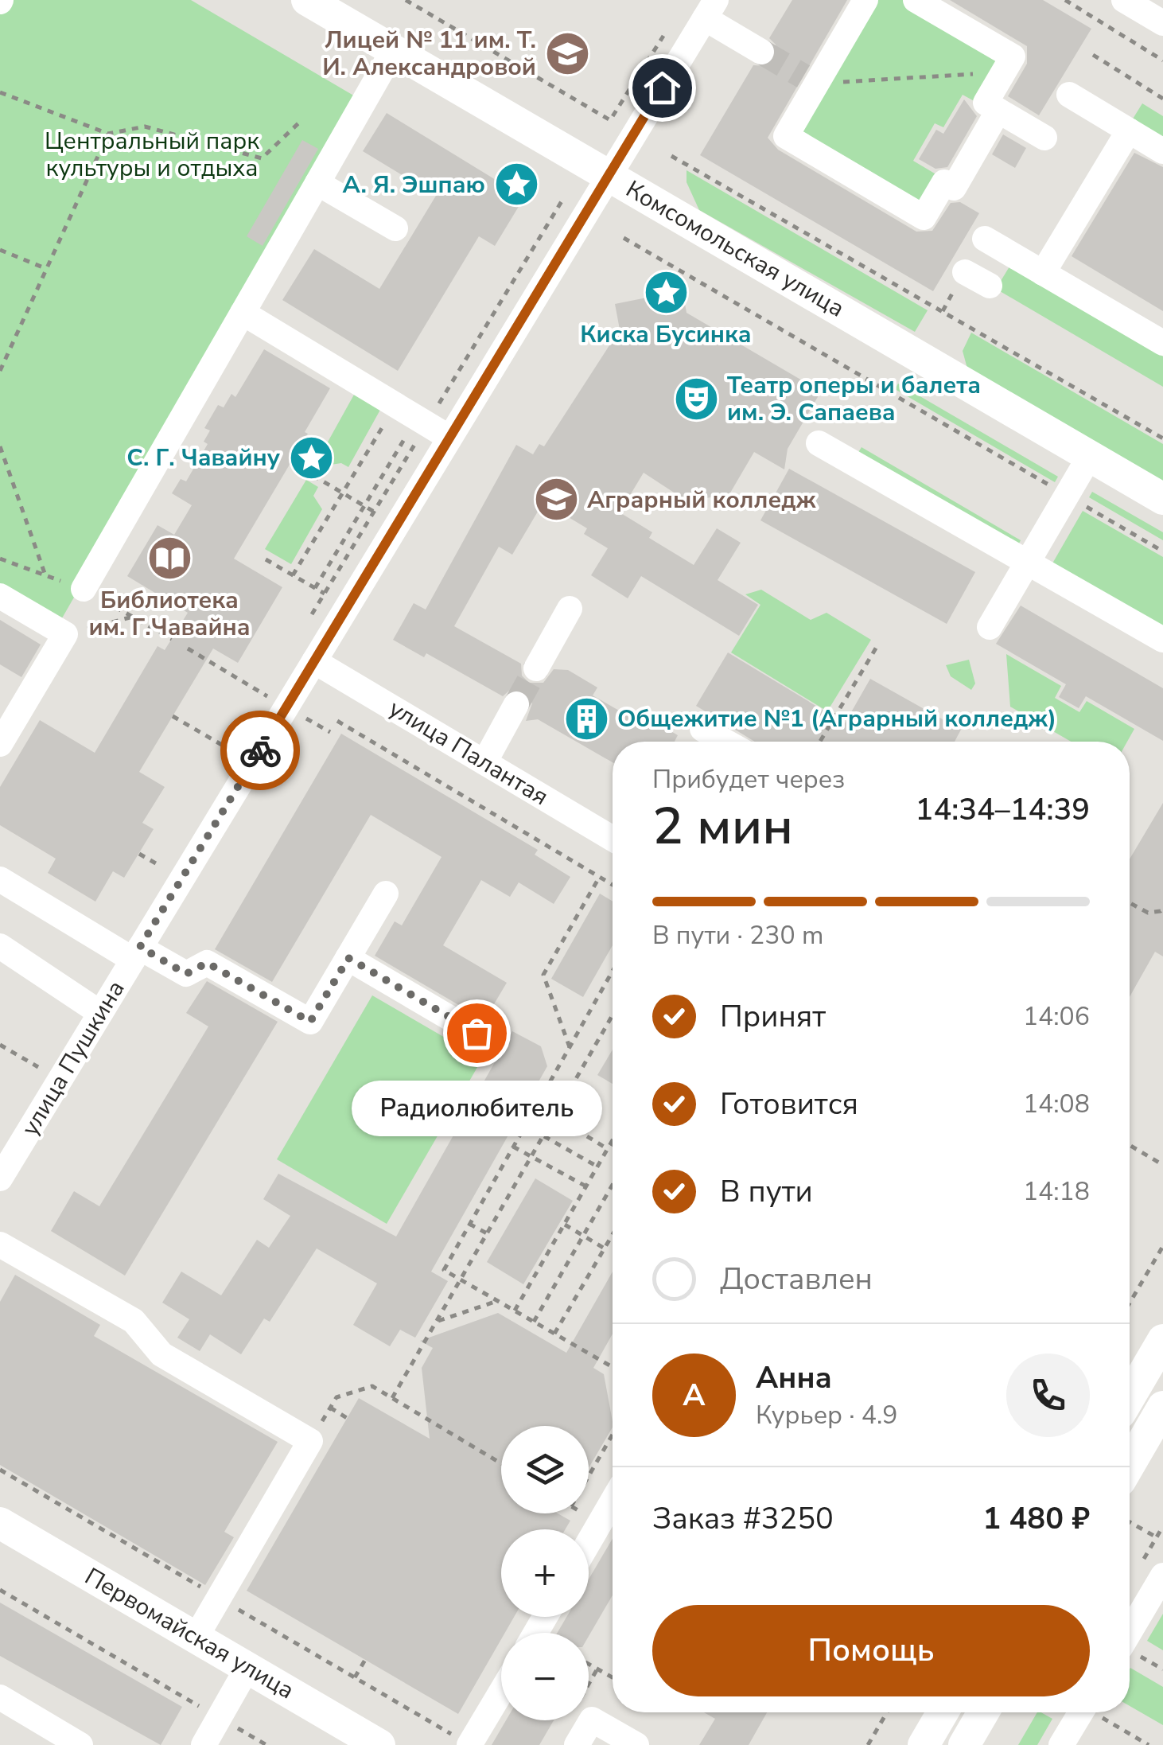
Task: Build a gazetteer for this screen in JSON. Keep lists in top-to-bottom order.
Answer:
{
  "streets": {
    "main road": ["Комсомольская улица", "Первомайская улица"],
    "street": ["улица Палантая", "улица Пушкина"]
  },
  "crossings": [
    ["Комсомольская улица", "улица Пушкина"],
    ["улица Палантая", "улица Пушкина"]
  ],
  "parks": ["Центральный парк культуры и отдыха"],
  "places": {
    "school or university": ["Лицей № 11 им. Т. И. Александровой", "Аграрный колледж"],
    "place": ["А. Я. Эшпаю", "Киска Бусинка", "С. Г. Чавайну"],
    "theatre": ["Театр оперы и балета им. Э. Сапаева"],
    "library": ["Библиотека им. Г.Чавайна"],
    "building": ["Общежитие №1 (Аграрный колледж)"],
    "other": ["Радиолюбитель"]
  },
  "page": {
    "heading": ["2 мин", "Прибудет через", "14:34–14:39"],
    "panel": [
      "Анна",
      "Курьер · 4.9",
      "Заказ #3250",
      "1 480 ₽"
    ],
    "bar": "В пути · 230 m",
    "list": [
      ["Принят", "14:06"],
      ["Готовится", "14:08"],
      ["В пути", "14:18"],
      "Доставлен"
    ],
    "bubble": "Радиолюбитель",
    "round": "А",
    "map_buttons": ["+", "−"],
    "buttons": "Помощь"
  }
}
